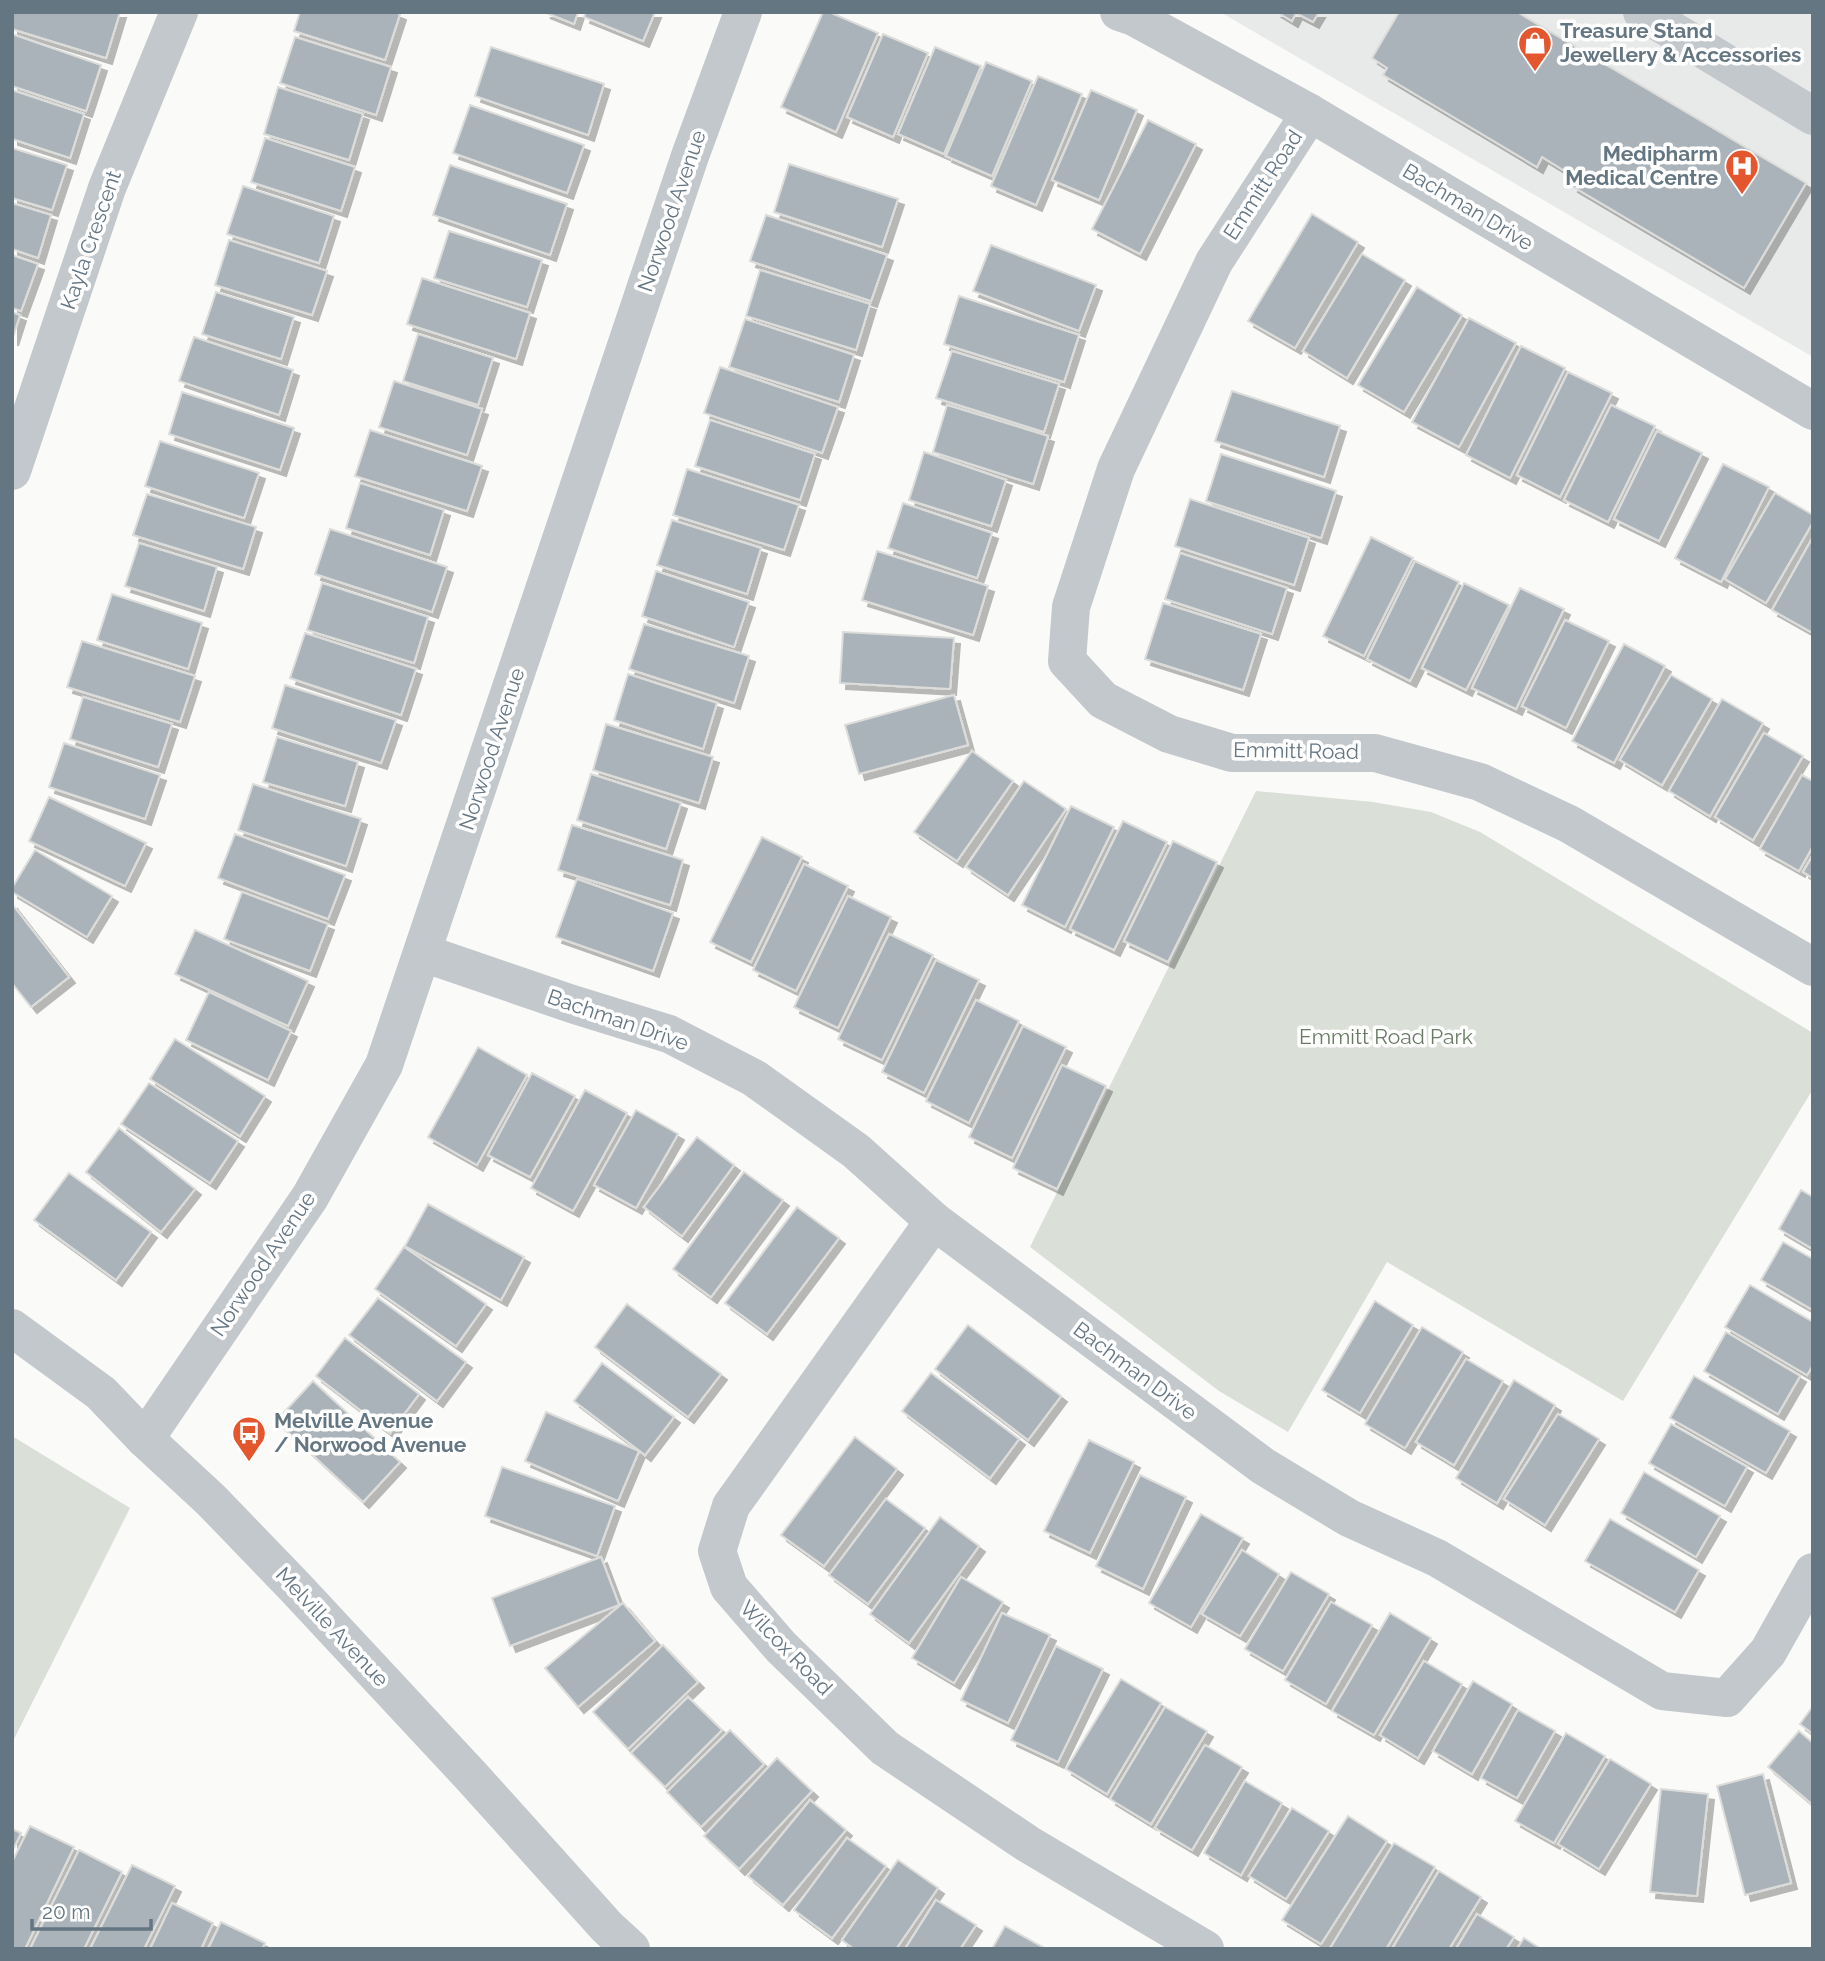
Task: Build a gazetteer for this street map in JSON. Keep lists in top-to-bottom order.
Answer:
{
  "streets": {
    "street": [
      "Emmitt Road",
      "Bachman Drive",
      "Norwood Avenue",
      "Kayla Crescent",
      "Melville Avenue",
      "Wilcox Road"
    ]
  },
  "crossings": [
    ["Emmitt Road", "Bachman Drive"],
    ["Bachman Drive", "Norwood Avenue"],
    ["Bachman Drive", "Wilcox Road"],
    ["Norwood Avenue", "Melville Avenue"]
  ],
  "parks": ["Emmitt Road Park"],
  "places": {
    "shop": ["Treasure Stand Jewellery & Accessories"],
    "hospital": ["Medipharm Medical Centre"],
    "bus stop": ["Melville Avenue / Norwood Avenue"]
  },
  "scale_bar": "20 m"
}
